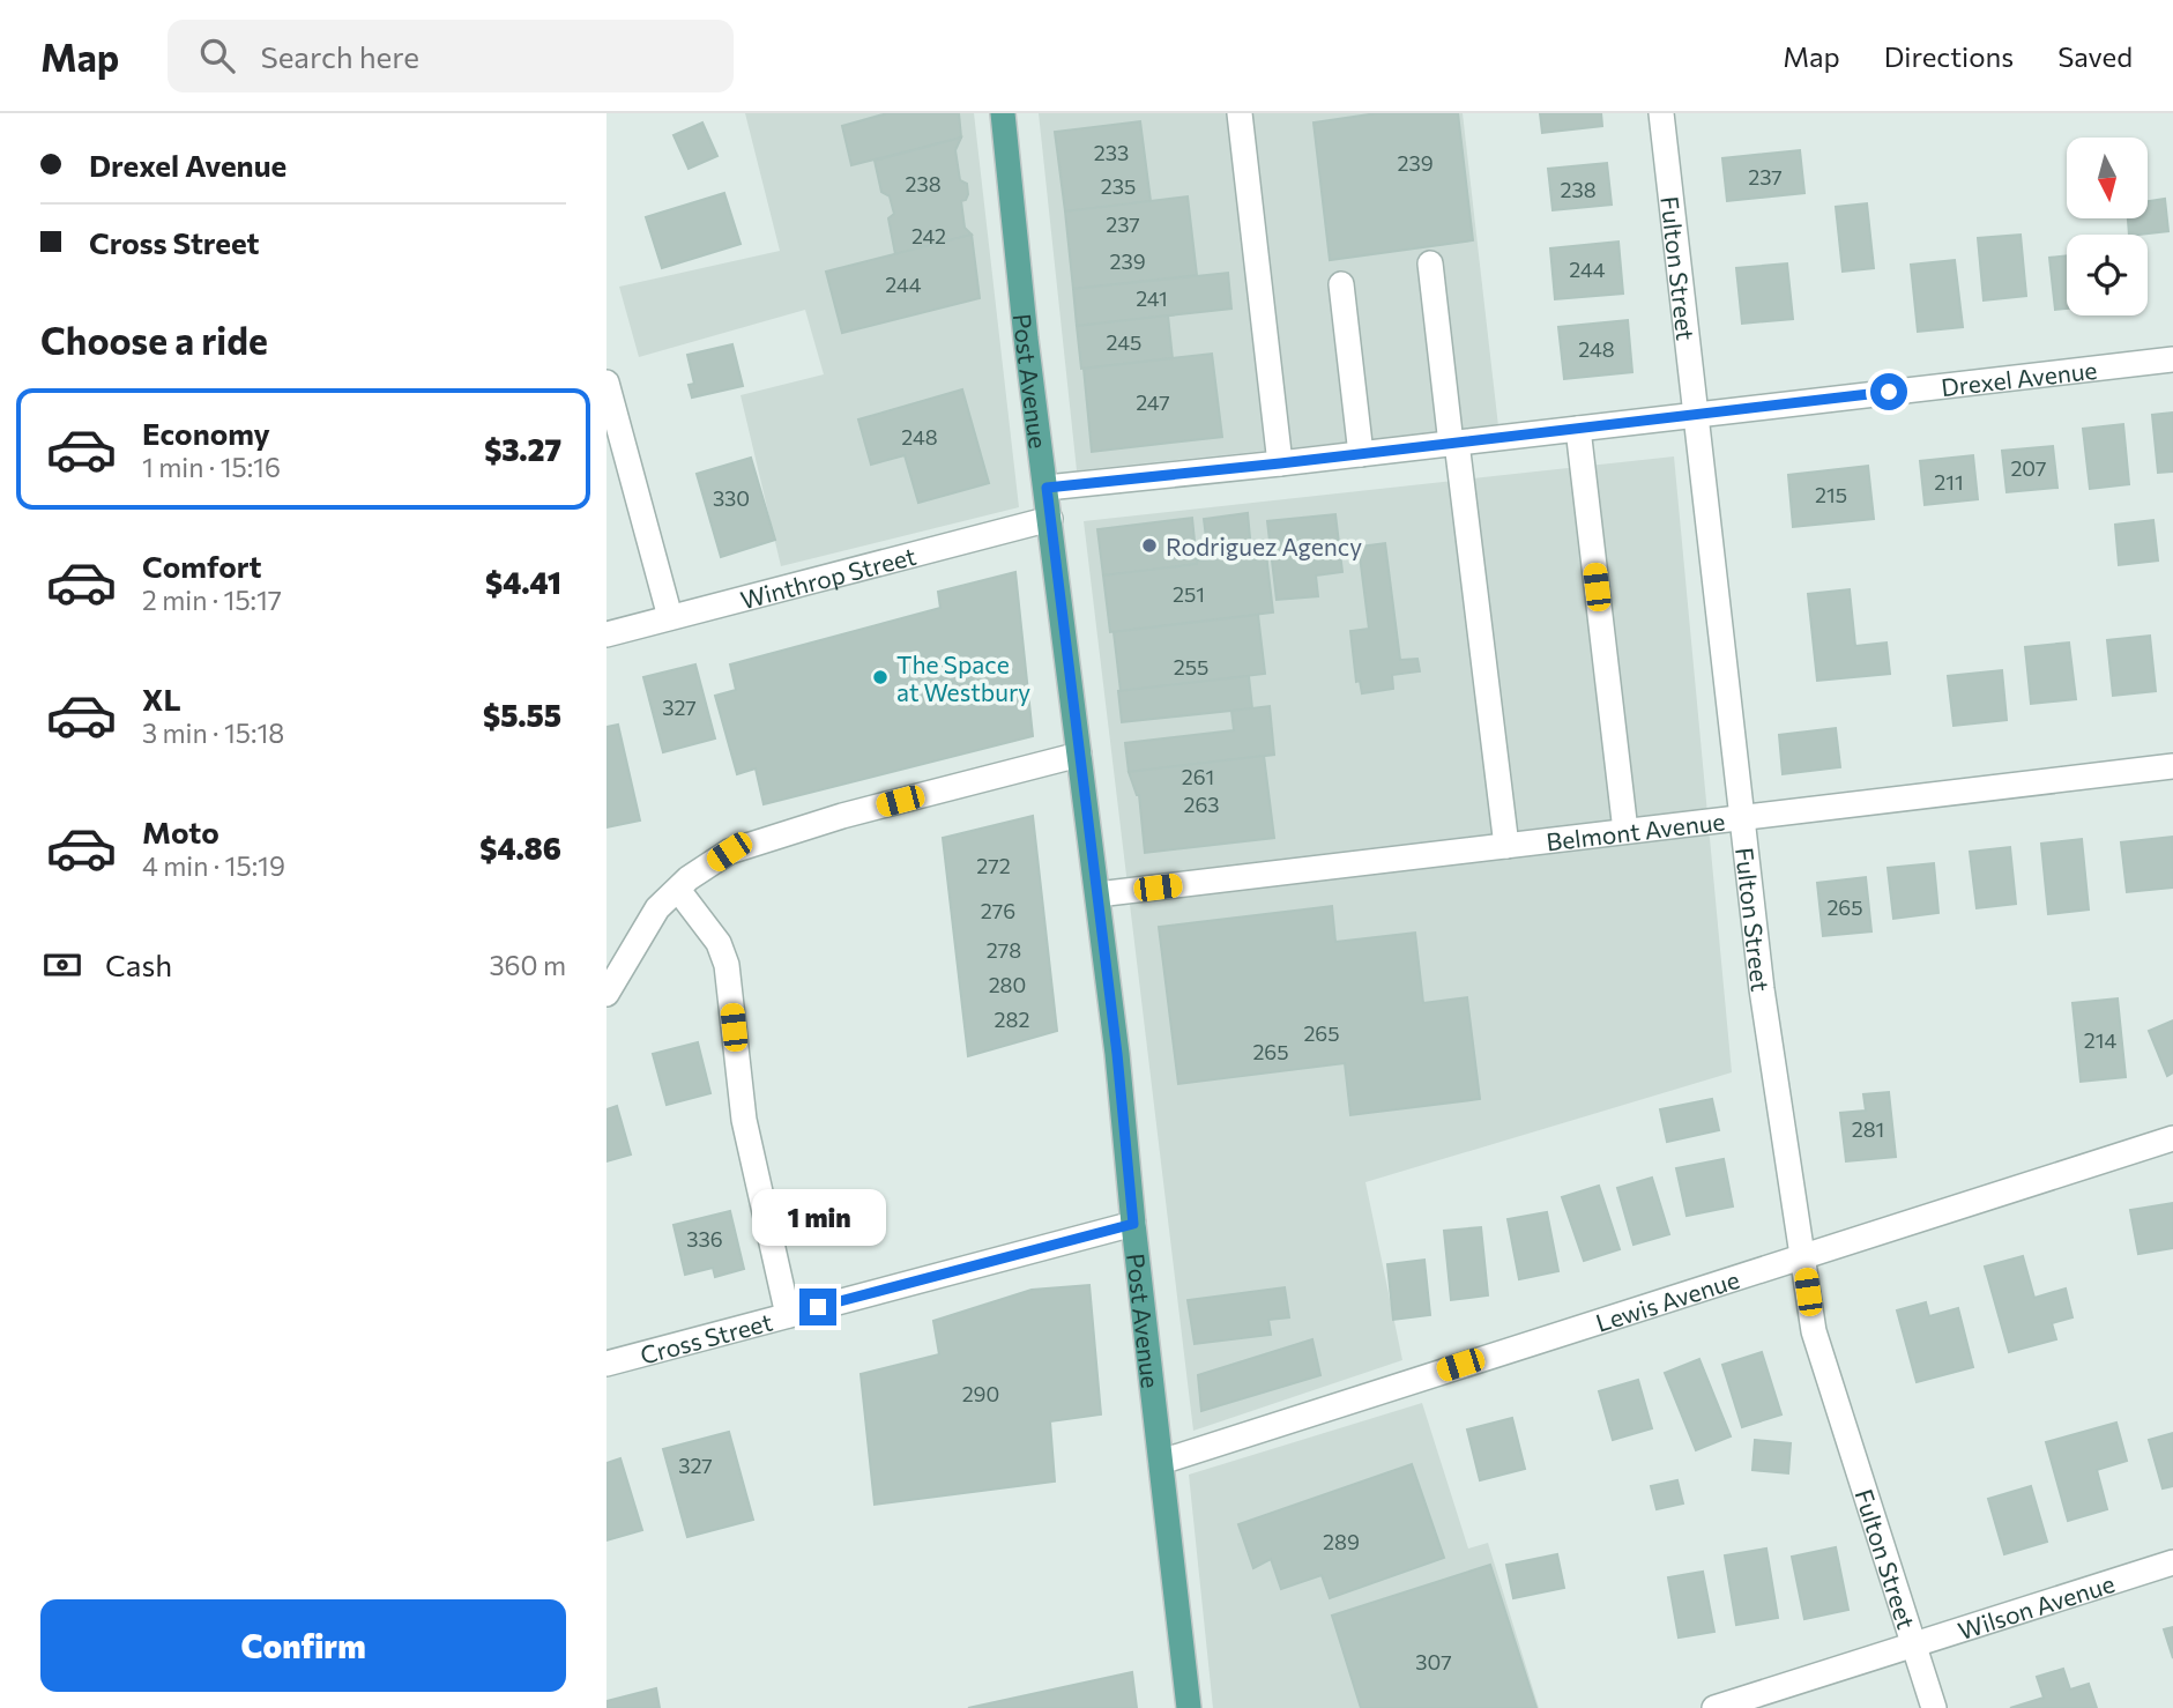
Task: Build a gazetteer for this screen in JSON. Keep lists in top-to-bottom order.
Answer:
{
  "streets": {
    "main road": ["Post Avenue"],
    "street": [
      "Fulton Street",
      "Drexel Avenue",
      "Winthrop Street",
      "Belmont Avenue",
      "Lewis Avenue",
      "Cross Street",
      "Wilson Avenue"
    ]
  },
  "crossings": [
    ["Fulton Street", "Drexel Avenue"],
    ["Fulton Street", "Belmont Avenue"],
    ["Fulton Street", "Lewis Avenue"],
    ["Fulton Street", "Wilson Avenue"],
    ["Drexel Avenue", "Post Avenue"],
    ["Post Avenue", "Winthrop Street"],
    ["Post Avenue", "Belmont Avenue"],
    ["Post Avenue", "Lewis Avenue"],
    ["Post Avenue", "Cross Street"]
  ],
  "places": ["Rodriguez Agency", "The Space at Westbury"],
  "house_numbers": [
    "233",
    "239",
    "237",
    "238",
    "235",
    "238",
    "237",
    "242",
    "239",
    "244",
    "244",
    "241",
    "245",
    "248",
    "247",
    "248",
    "207",
    "211",
    "215",
    "330",
    "251",
    "255",
    "327",
    "261",
    "263",
    "272",
    "265",
    "276",
    "278",
    "280",
    "282",
    "265",
    "214",
    "265",
    "281",
    "336",
    "290",
    "327",
    "289",
    "307"
  ],
  "north": "bottom",
  "page": {
    "header": "Map",
    "search": "Search here",
    "nav": ["Map", "Directions", "Saved"],
    "banner": ["Drexel Avenue", "Cross Street"],
    "heading": "Choose a ride",
    "list": [
      {
        "name": "Economy",
        "note": "1 min · 15:16",
        "value": "$3.27"
      },
      {
        "name": "Comfort",
        "note": "2 min · 15:17",
        "value": "$4.41"
      },
      {
        "name": "XL",
        "note": "3 min · 15:18",
        "value": "$5.55"
      },
      {
        "name": "Moto",
        "note": "4 min · 15:19",
        "value": "$4.86"
      }
    ],
    "pay": ["Cash", "360 m"],
    "bubble": "1 min",
    "buttons": "Confirm"
  }
}
